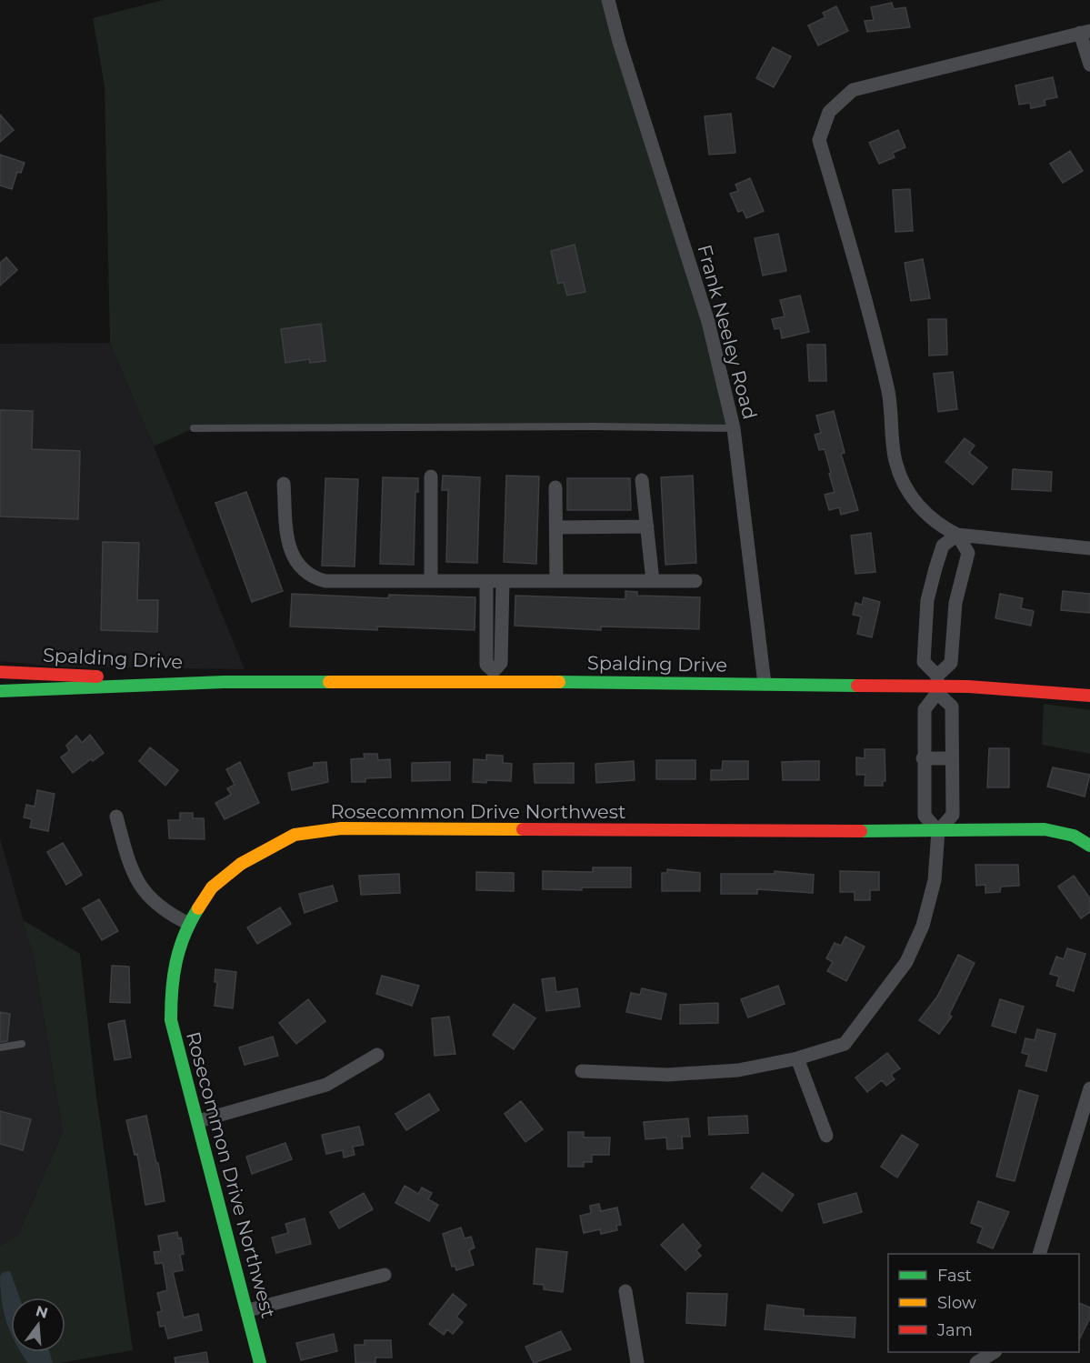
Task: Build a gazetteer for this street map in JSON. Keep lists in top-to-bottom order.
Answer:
{
  "streets": {
    "street": ["Frank Neeley Road", "Spalding Drive", "Rosecommon Drive Northwest"]
  },
  "crossings": [
    ["Frank Neeley Road", "Spalding Drive"]
  ],
  "legend": ["Fast", "Slow", "Jam"],
  "north": "top"
}
